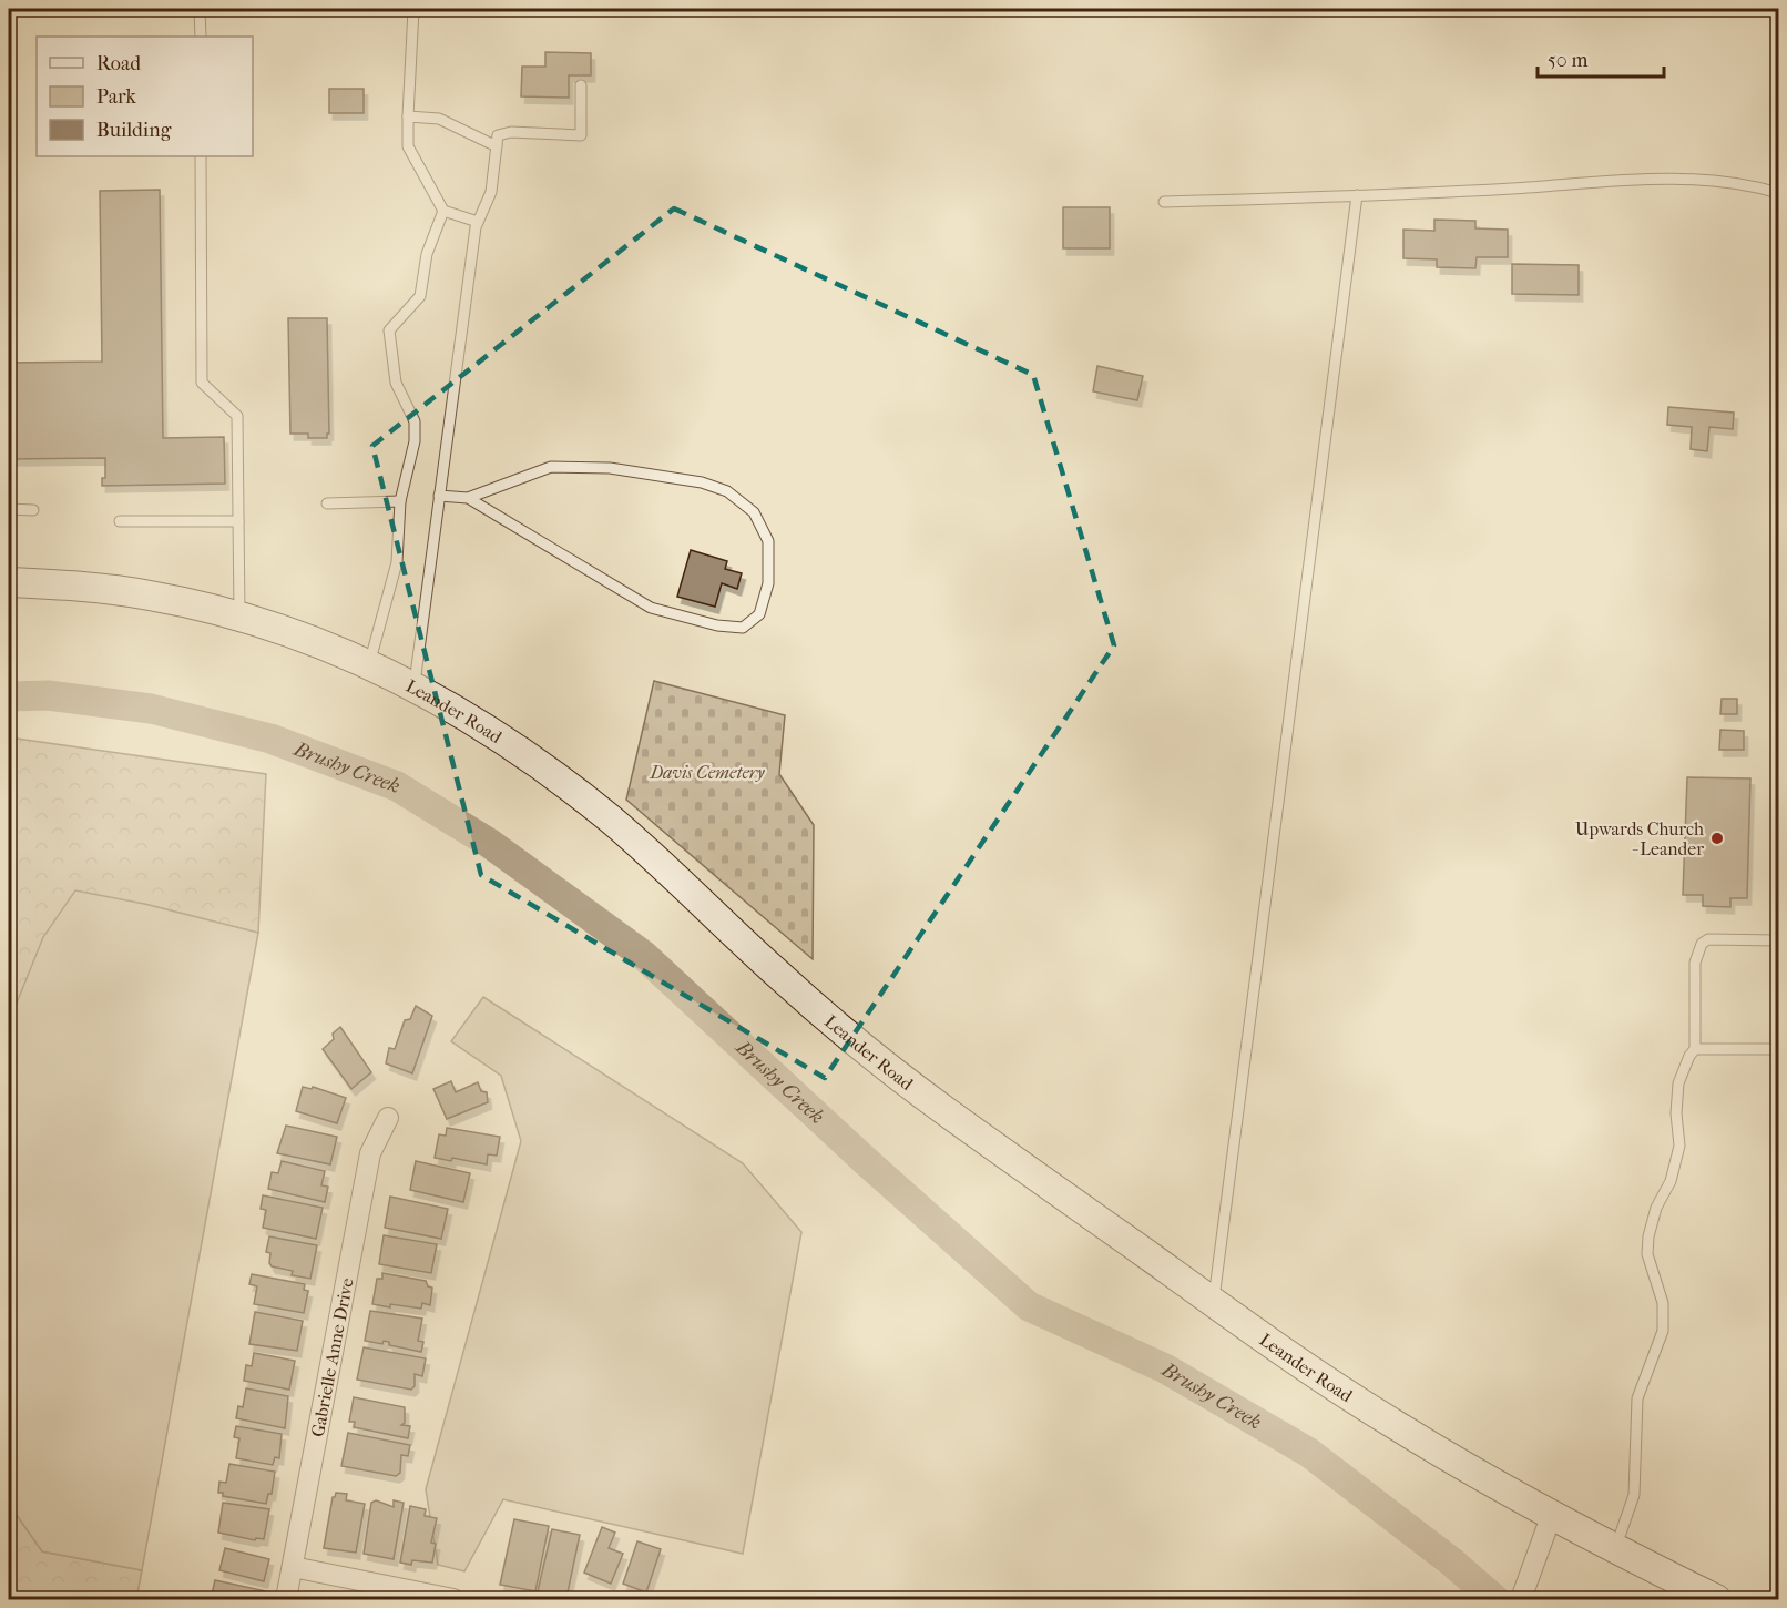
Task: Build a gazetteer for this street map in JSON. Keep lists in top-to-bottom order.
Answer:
{
  "streets": {
    "main road": ["Leander Road"],
    "street": ["Gabrielle Anne Drive"]
  },
  "water": ["Brushy Creek"],
  "parks": ["Davis Cemetery"],
  "places": ["Upwards Church - Leander"],
  "legend": ["Road", "Park", "Building"],
  "scale_bar": "50 m"
}
